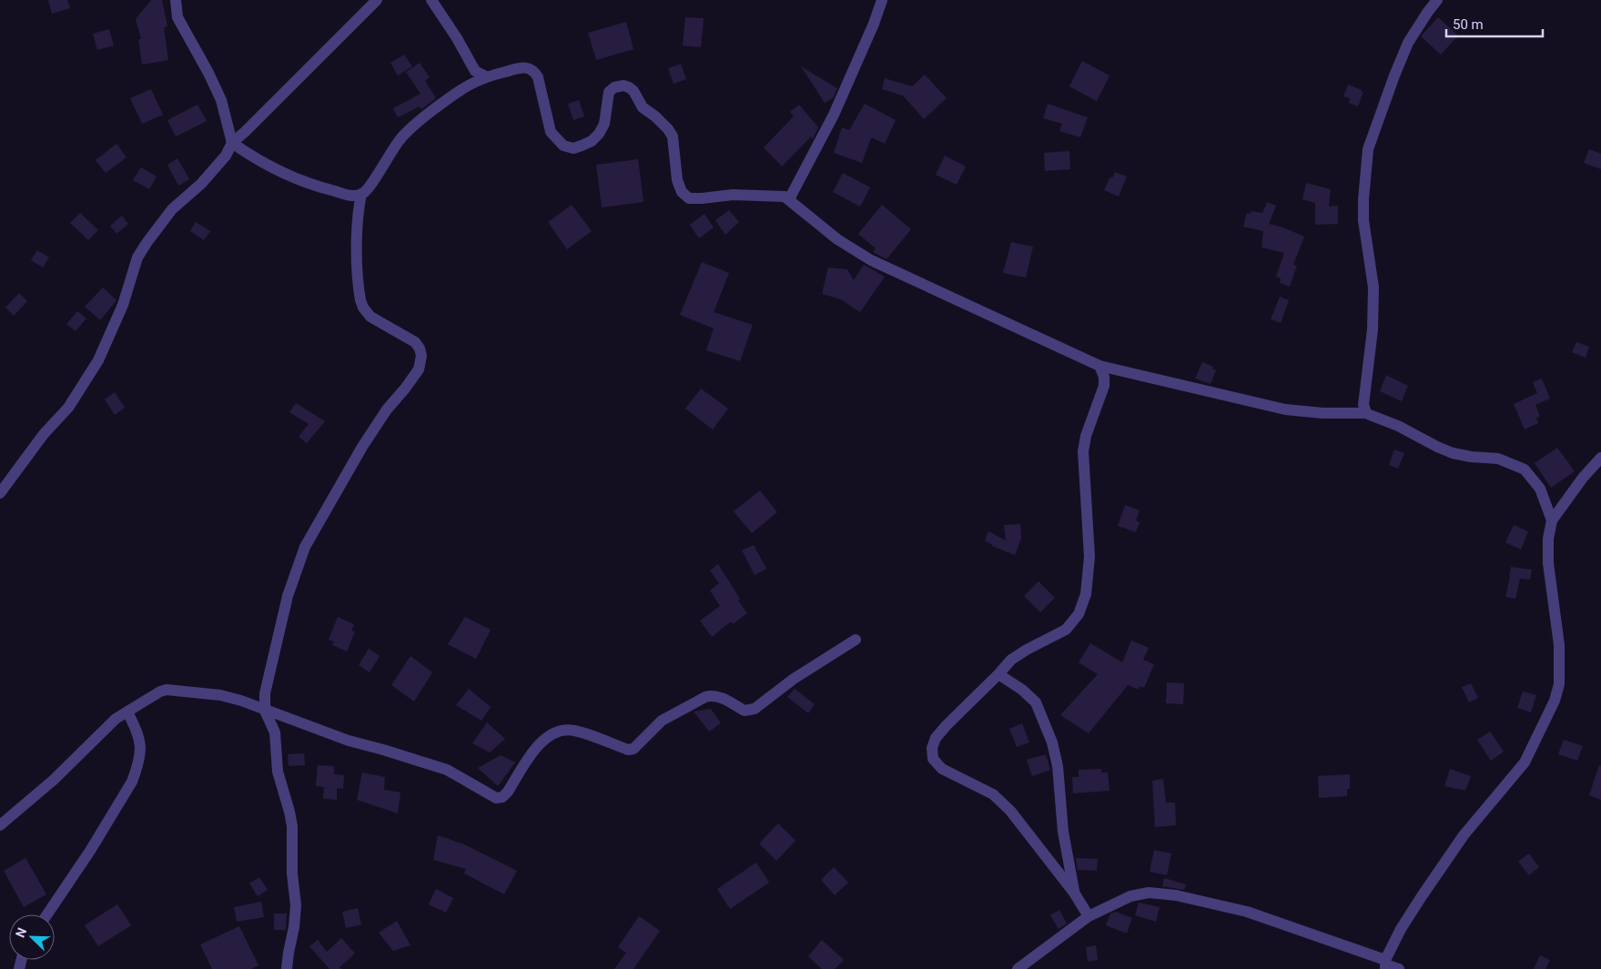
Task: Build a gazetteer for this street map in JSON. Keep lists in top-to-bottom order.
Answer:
{
  "scale_bar": "50 m",
  "north": "top left"
}
